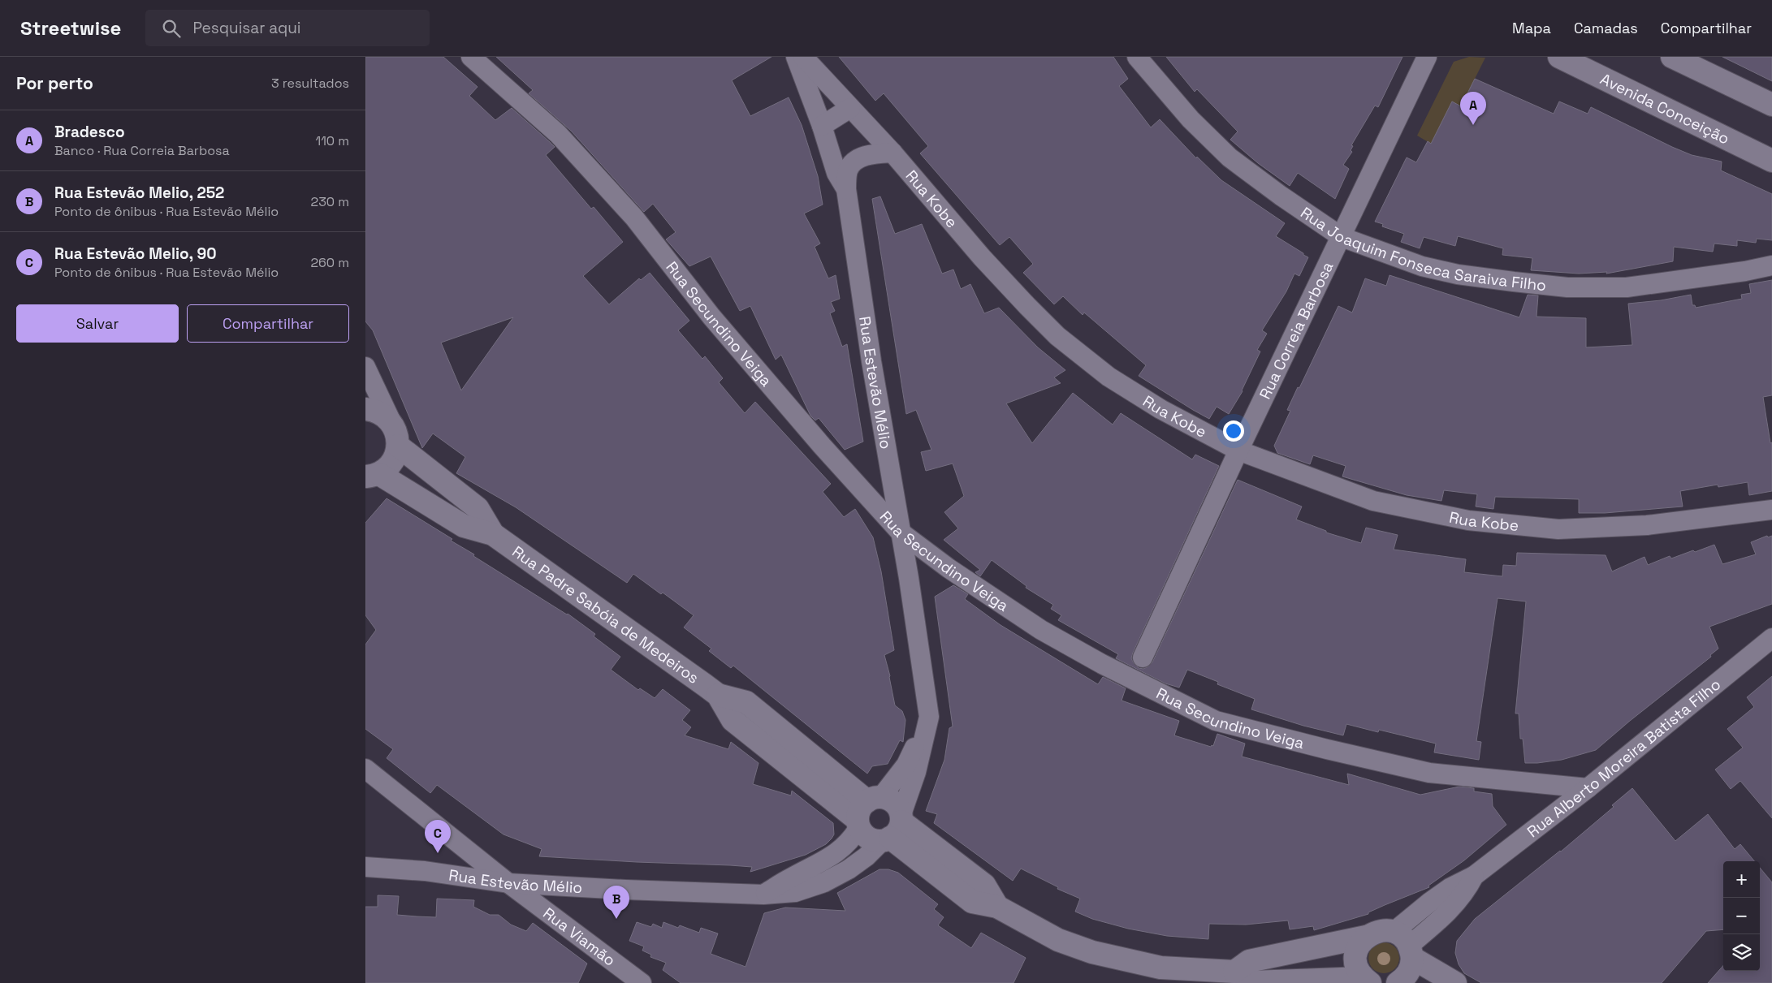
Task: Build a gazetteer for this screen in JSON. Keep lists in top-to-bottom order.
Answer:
{
  "streets": {
    "street": [
      "Avenida Conceição",
      "Rua Kobe",
      "Rua Joaquim Fonseca Saraiva Filho",
      "Rua Secundino Veiga",
      "Rua Correia Barbosa",
      "Rua Estevão Mélio",
      "Rua Padre Sabóia de Medeiros",
      "Rua Alberto Moreira Batista Filho",
      "Rua Viamão"
    ]
  },
  "crossings": [
    ["Rua Kobe", "Rua Correia Barbosa"],
    ["Rua Joaquim Fonseca Saraiva Filho", "Rua Correia Barbosa"],
    ["Rua Secundino Veiga", "Rua Estevão Mélio"],
    ["Rua Secundino Veiga", "Rua Alberto Moreira Batista Filho"],
    ["Rua Estevão Mélio", "Rua Viamão"]
  ],
  "page": {
    "header": "Streetwise",
    "search": "Pesquisar aqui",
    "nav": ["Mapa", "Camadas", "Compartilhar"],
    "heading": ["Por perto", "3 resultados"],
    "pins": ["A", "C", "B"],
    "list": [
      {
        "mark": "A",
        "name": "Bradesco",
        "note": "Banco · Rua Correia Barbosa",
        "value": "110 m"
      },
      {
        "mark": "B",
        "name": "Rua Estevão Melio, 252",
        "note": "Ponto de ônibus · Rua Estevão Mélio",
        "value": "230 m"
      },
      {
        "mark": "C",
        "name": "Rua Estevão Melio, 90",
        "note": "Ponto de ônibus · Rua Estevão Mélio",
        "value": "260 m"
      }
    ],
    "buttons": ["Salvar", "Compartilhar"],
    "map_buttons": ["+", "−"]
  }
}
